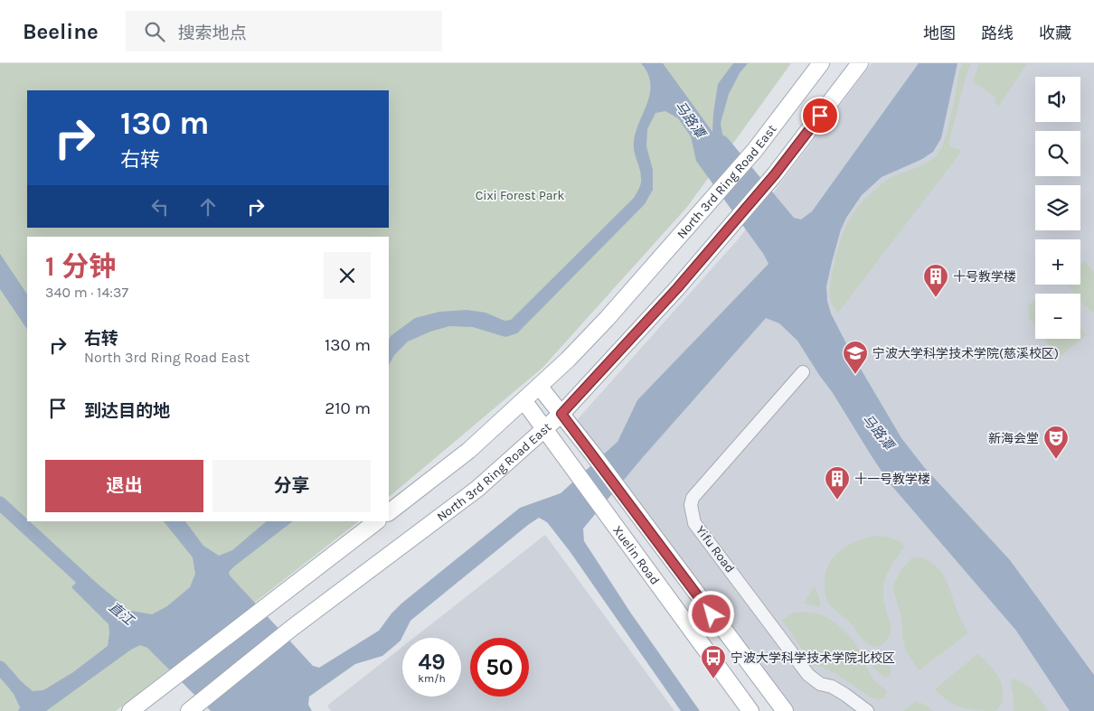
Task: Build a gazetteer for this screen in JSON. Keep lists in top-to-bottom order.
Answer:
{
  "streets": {
    "main road": ["North 3rd Ring Road East", "Xuelin Road"],
    "street": ["Yifu Road"]
  },
  "crossings": [
    ["North 3rd Ring Road East", "Xuelin Road"]
  ],
  "water": ["马路潭", "直江"],
  "parks": ["Cixi Forest Park"],
  "places": {
    "building": ["十号教学楼", "十一号教学楼"],
    "school or university": ["宁波大学科学技术学院(慈溪校区)"],
    "theatre": ["新海会堂"],
    "bus stop": ["宁波大学科学技术学院北校区"]
  },
  "page": {
    "header": "Beeline",
    "search": "搜索地点",
    "nav": ["地图", "路线", "收藏"],
    "map_buttons": ["+", "−"],
    "turn": ["130 m", "右转"],
    "heading": ["1 分钟", "340 m · 14:37"],
    "list": [
      {
        "name": "右转",
        "note": "North 3rd Ring Road East",
        "value": "130 m"
      },
      {
        "name": "到达目的地",
        "value": "210 m"
      }
    ],
    "buttons": ["退出", "分享"],
    "speed": "49 km/h",
    "limit": "50"
  }
}
